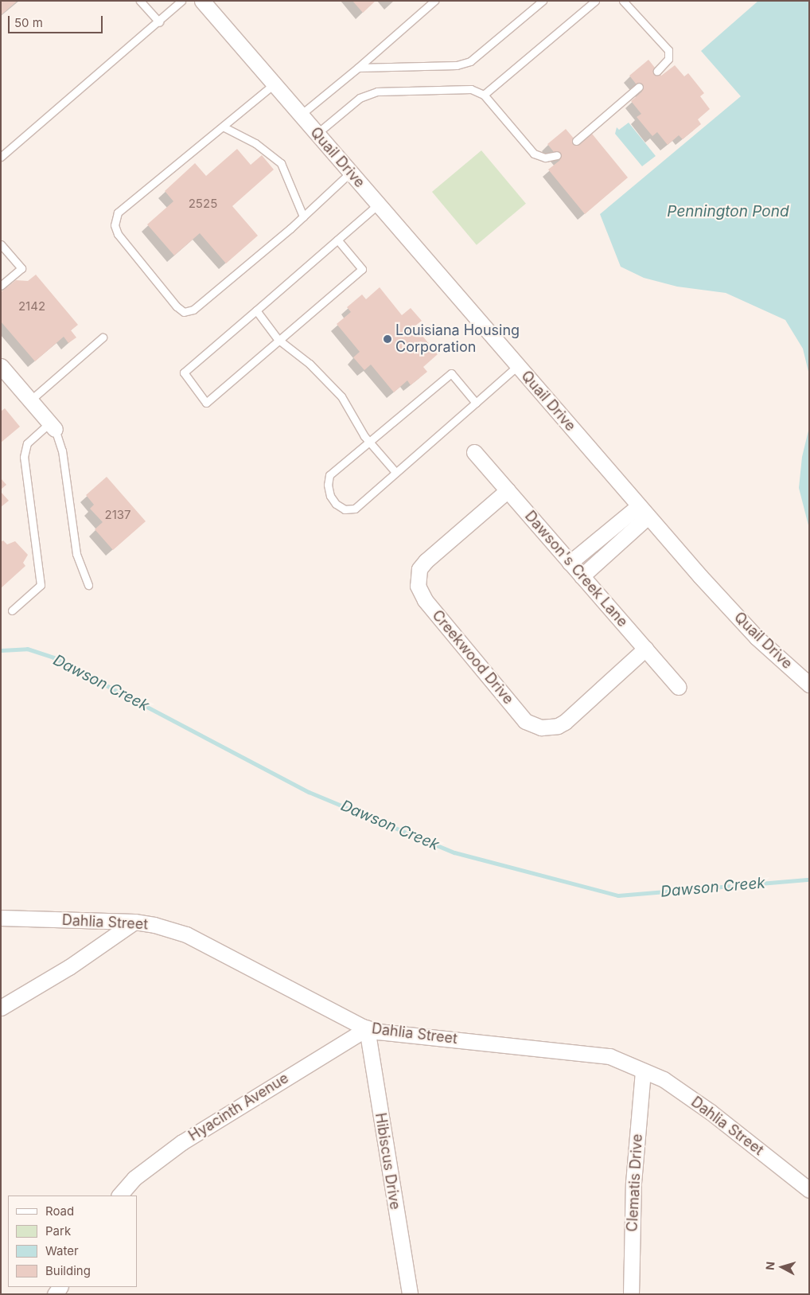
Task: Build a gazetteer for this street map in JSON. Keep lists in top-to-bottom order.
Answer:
{
  "streets": {
    "street": [
      "Quail Drive",
      "Dawson's Creek Lane",
      "Creekwood Drive",
      "Dahlia Street",
      "Hyacinth Avenue",
      "Hibiscus Drive",
      "Clematis Drive"
    ]
  },
  "crossings": [
    ["Dawson's Creek Lane", "Creekwood Drive"],
    ["Dahlia Street", "Hyacinth Avenue"],
    ["Dahlia Street", "Hibiscus Drive"],
    ["Dahlia Street", "Clematis Drive"],
    ["Hyacinth Avenue", "Hibiscus Drive"]
  ],
  "water": ["Pennington Pond", "Dawson Creek"],
  "places": ["Louisiana Housing Corporation"],
  "house_numbers": ["2525", "2142", "2137"],
  "legend": [
    "Road",
    "Park",
    "Water",
    "Building"
  ],
  "scale_bar": "50 m",
  "north": "left"
}
